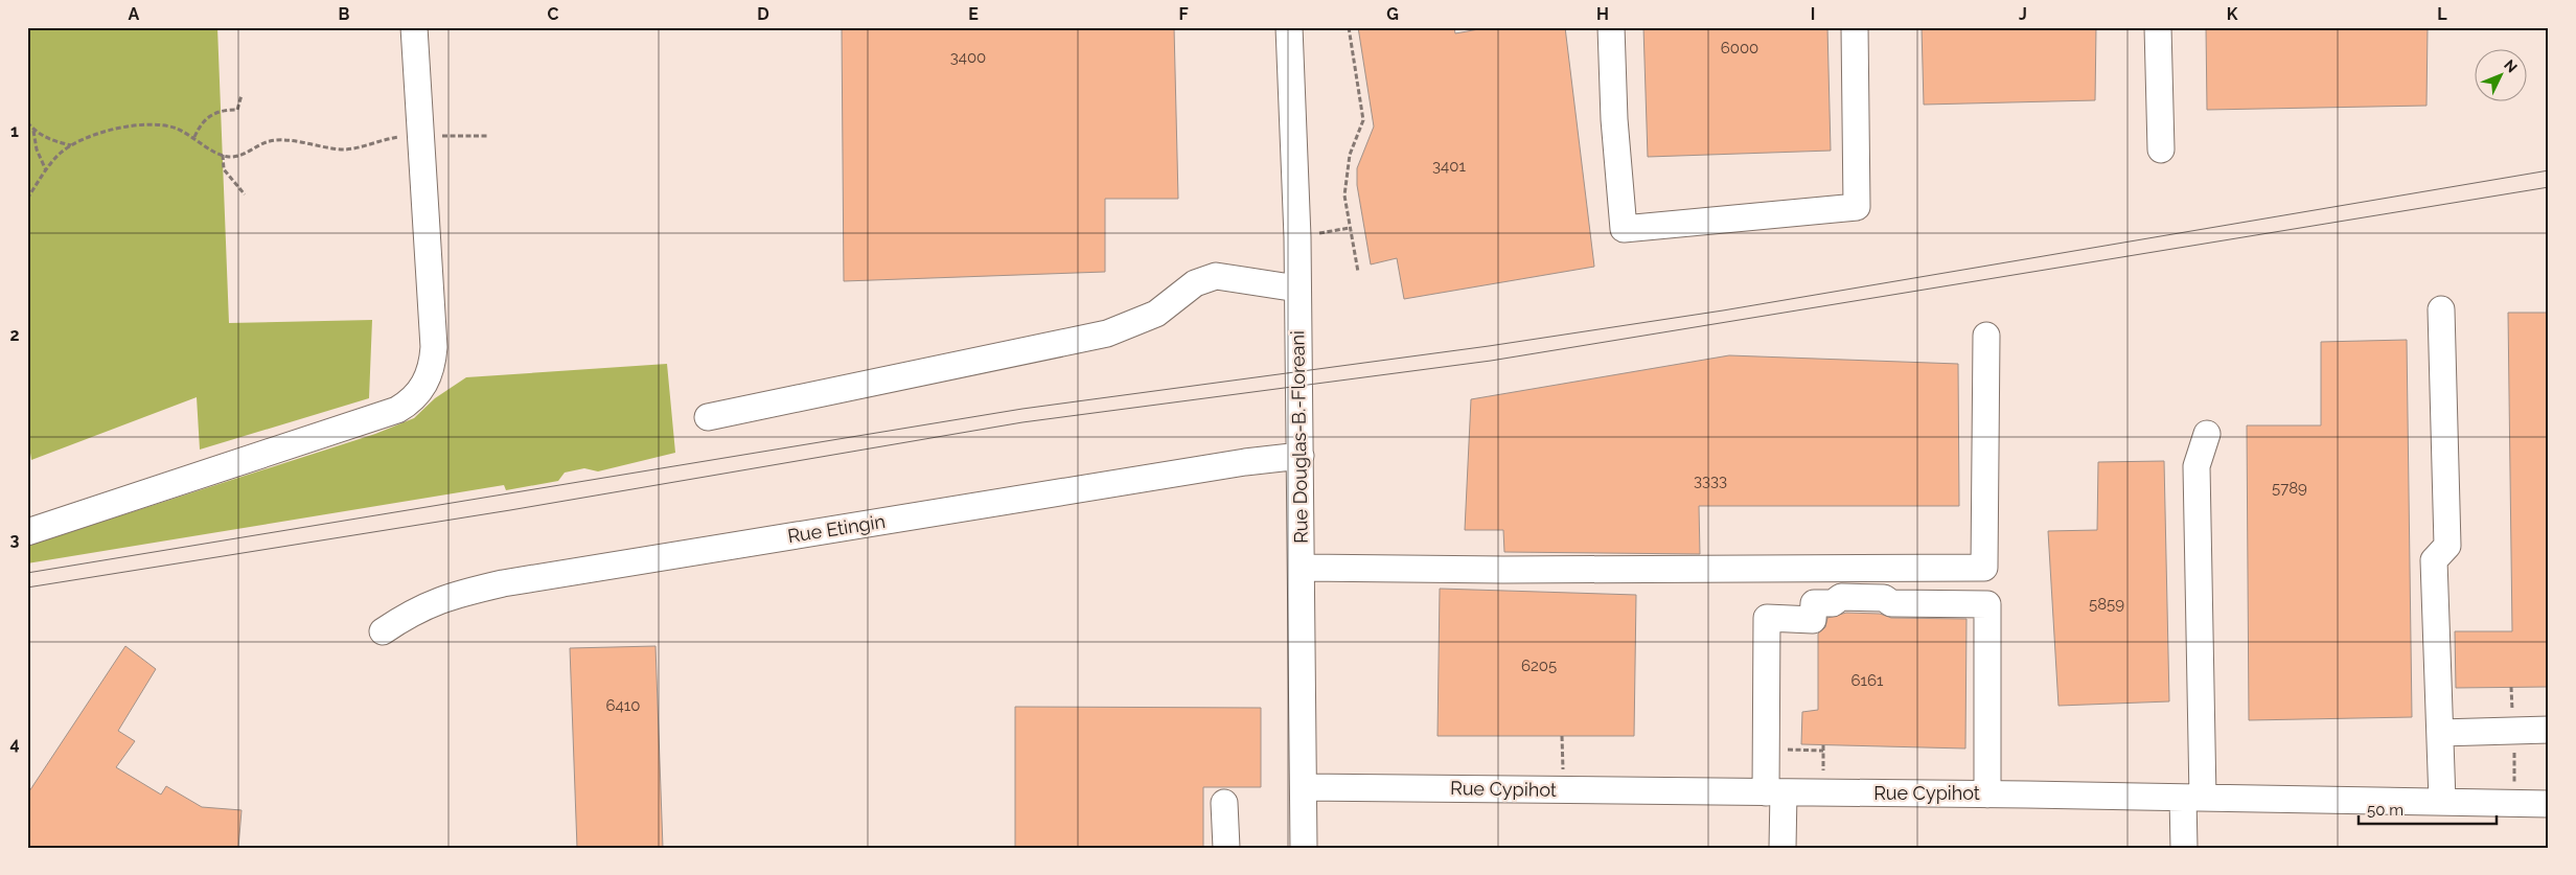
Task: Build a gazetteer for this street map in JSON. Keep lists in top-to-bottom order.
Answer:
{
  "streets": {
    "street": ["Rue Douglas-B.-Floreani", "Rue Etingin", "Rue Cypihot"]
  },
  "crossings": [
    ["Rue Douglas-B.-Floreani", "Rue Etingin"],
    ["Rue Douglas-B.-Floreani", "Rue Cypihot"]
  ],
  "house_numbers": [
    "6000",
    "3400",
    "3401",
    "3333",
    "5789",
    "5859",
    "6205",
    "6161",
    "6410"
  ],
  "scale_bar": "50 m",
  "north": "top right",
  "grid": {
    "columns": [
      "A",
      "B",
      "C",
      "D",
      "E",
      "F",
      "G",
      "H",
      "I",
      "J",
      "K",
      "L"
    ],
    "rows": [
      "1",
      "2",
      "3",
      "4"
    ]
  }
}
